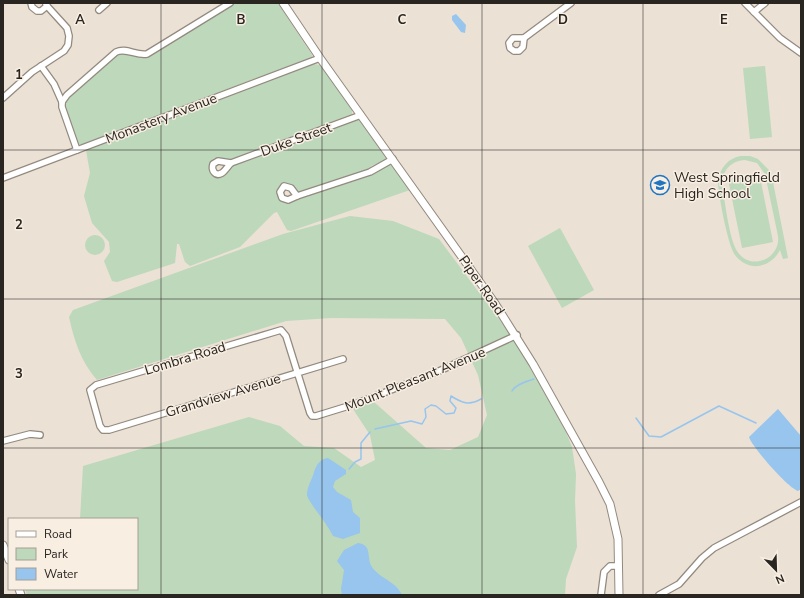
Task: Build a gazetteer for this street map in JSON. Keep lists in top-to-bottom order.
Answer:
{
  "streets": {
    "main road": ["Piper Road"],
    "street": [
      "Monastery Avenue",
      "Duke Street",
      "Lombra Road",
      "Mount Pleasant Avenue",
      "Grandview Avenue"
    ]
  },
  "crossings": [
    ["Monastery Avenue", "Piper Road"],
    ["Duke Street", "Piper Road"],
    ["Piper Road", "Mount Pleasant Avenue"],
    ["Lombra Road", "Mount Pleasant Avenue"],
    ["Lombra Road", "Grandview Avenue"],
    ["Mount Pleasant Avenue", "Grandview Avenue"]
  ],
  "places": {
    "school or university": ["West Springfield High School"]
  },
  "legend": ["Road", "Park", "Water"],
  "north": "bottom right",
  "grid": {
    "columns": [
      "A",
      "B",
      "C",
      "D",
      "E"
    ],
    "rows": ["1", "2", "3"]
  }
}
